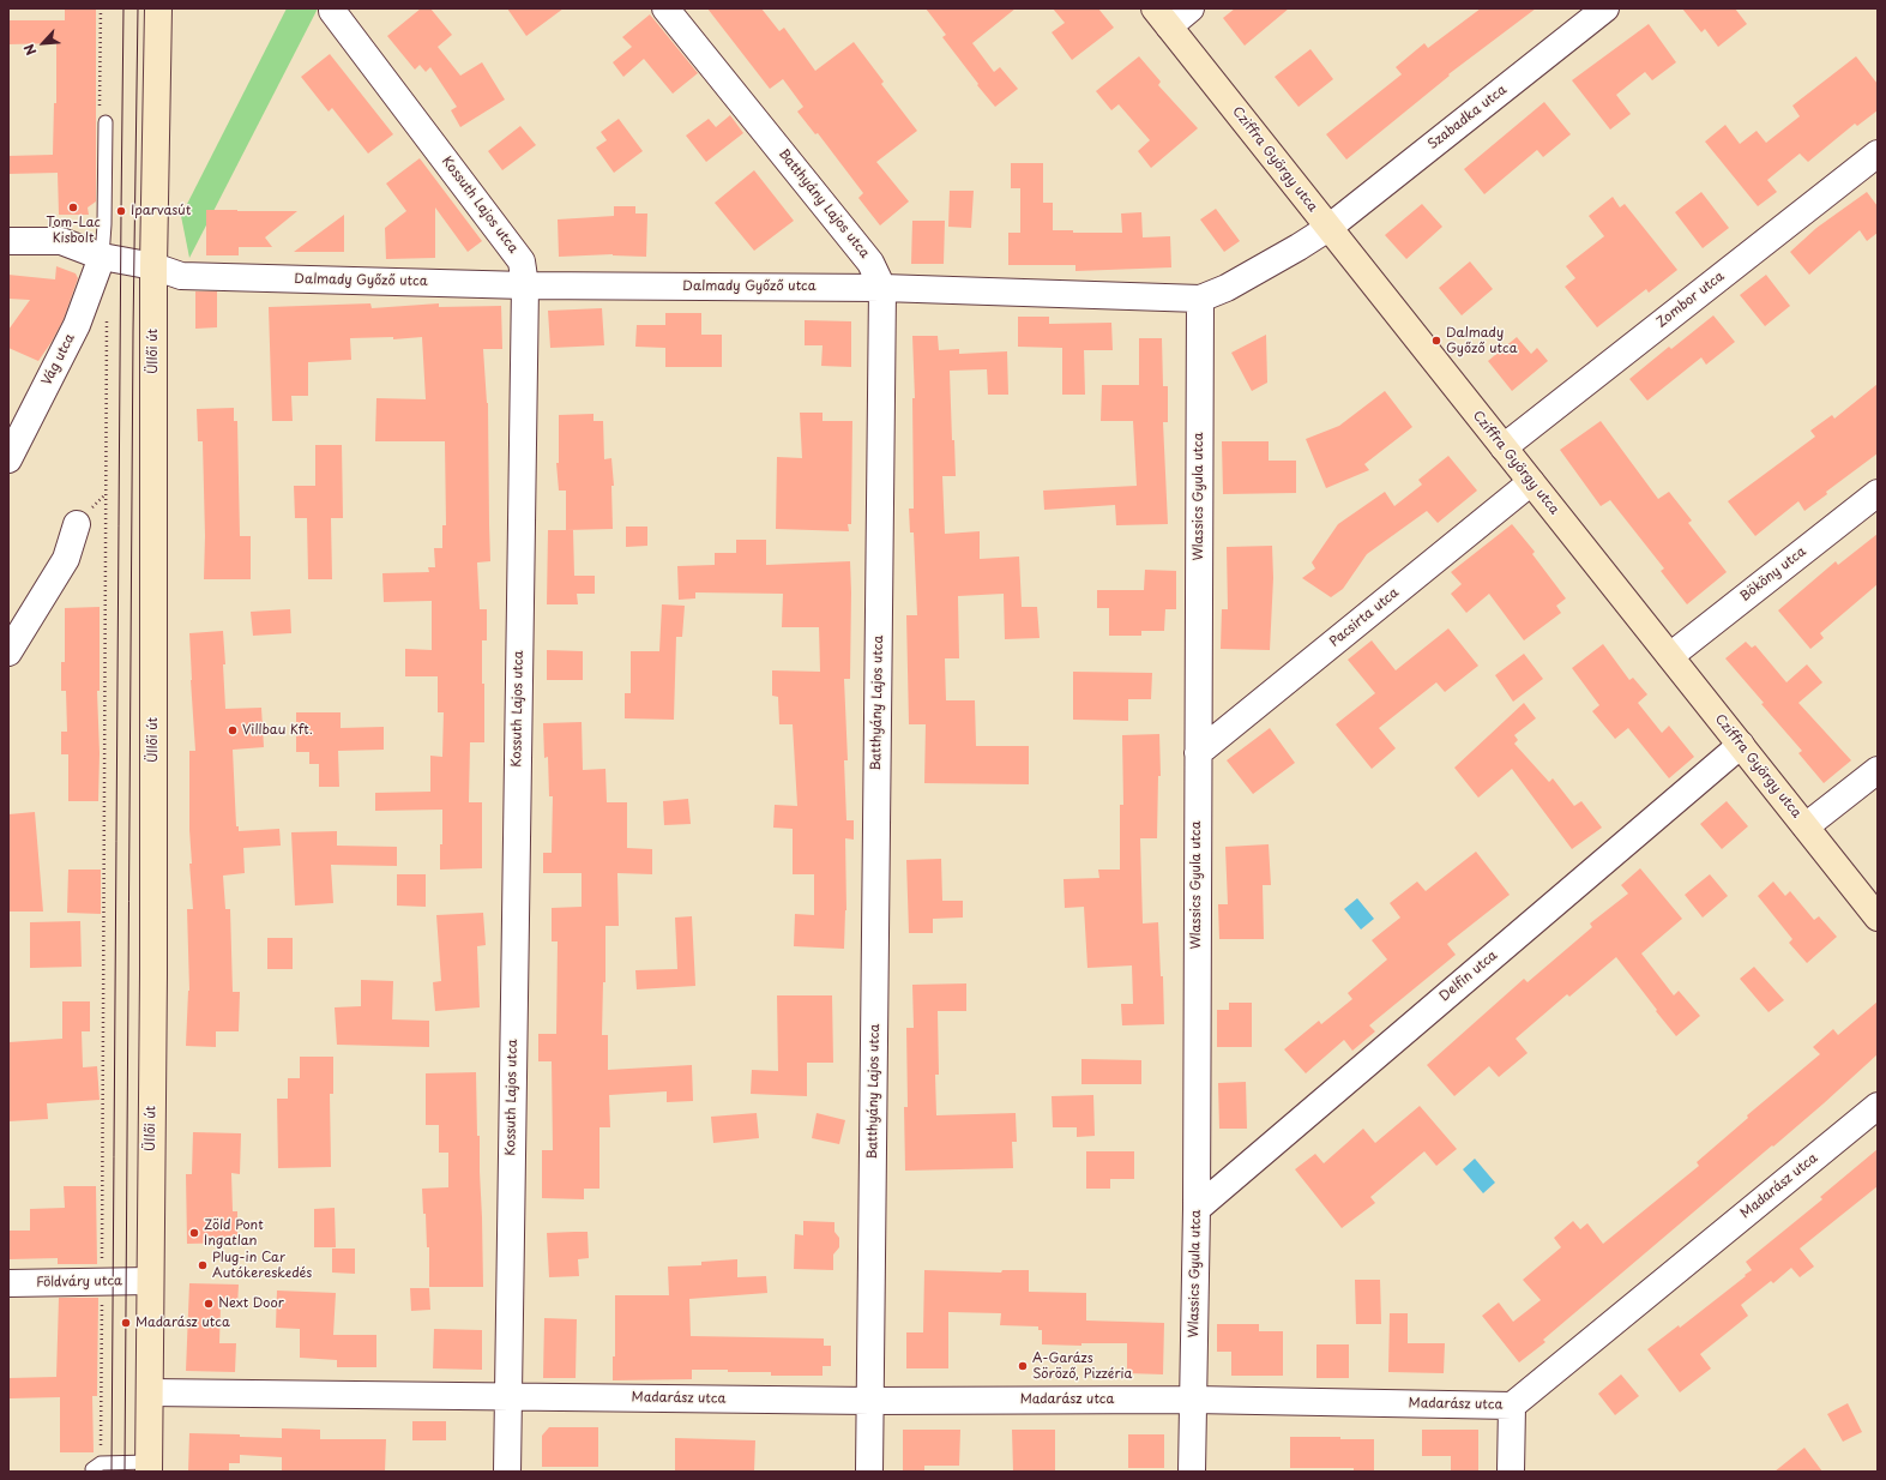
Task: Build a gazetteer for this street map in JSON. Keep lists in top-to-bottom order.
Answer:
{
  "streets": {
    "main road": ["Cziffra György utca", "Üllői út"],
    "street": [
      "Szabadka utca",
      "Batthyány Lajos utca",
      "Kossuth Lajos utca",
      "Dalmady Győző utca",
      "Zombor utca",
      "Vág utca",
      "Wlassics Gyula utca",
      "Bököny utca",
      "Pacsirta utca",
      "Delfin utca",
      "Madarász utca",
      "Földváry utca"
    ]
  },
  "crossings": [
    ["Szabadka utca", "Cziffra György utca"],
    ["Szabadka utca", "Dalmady Győző utca"],
    ["Cziffra György utca", "Dalmady Győző utca"],
    ["Cziffra György utca", "Zombor utca"],
    ["Cziffra György utca", "Bököny utca"],
    ["Cziffra György utca", "Pacsirta utca"],
    ["Cziffra György utca", "Delfin utca"],
    ["Batthyány Lajos utca", "Dalmady Győző utca"],
    ["Batthyány Lajos utca", "Madarász utca"],
    ["Kossuth Lajos utca", "Dalmady Győző utca"],
    ["Kossuth Lajos utca", "Madarász utca"],
    ["Dalmady Győző utca", "Üllői út"],
    ["Dalmady Győző utca", "Vág utca"],
    ["Dalmady Győző utca", "Wlassics Gyula utca"],
    ["Üllői út", "Madarász utca"],
    ["Üllői út", "Földváry utca"],
    ["Wlassics Gyula utca", "Pacsirta utca"],
    ["Wlassics Gyula utca", "Delfin utca"],
    ["Wlassics Gyula utca", "Madarász utca"]
  ],
  "places": [
    "Tom-Lac Kisbolt",
    "Iparvasút",
    "Dalmady Győző utca",
    "Villbau Kft.",
    "Zöld Pont Ingatlan",
    "Plug-in Car Autókereskedés",
    "Next Door",
    "Madarász utca",
    "A-Garázs Söröző, Pizzéria"
  ],
  "north": "bottom left"
}
